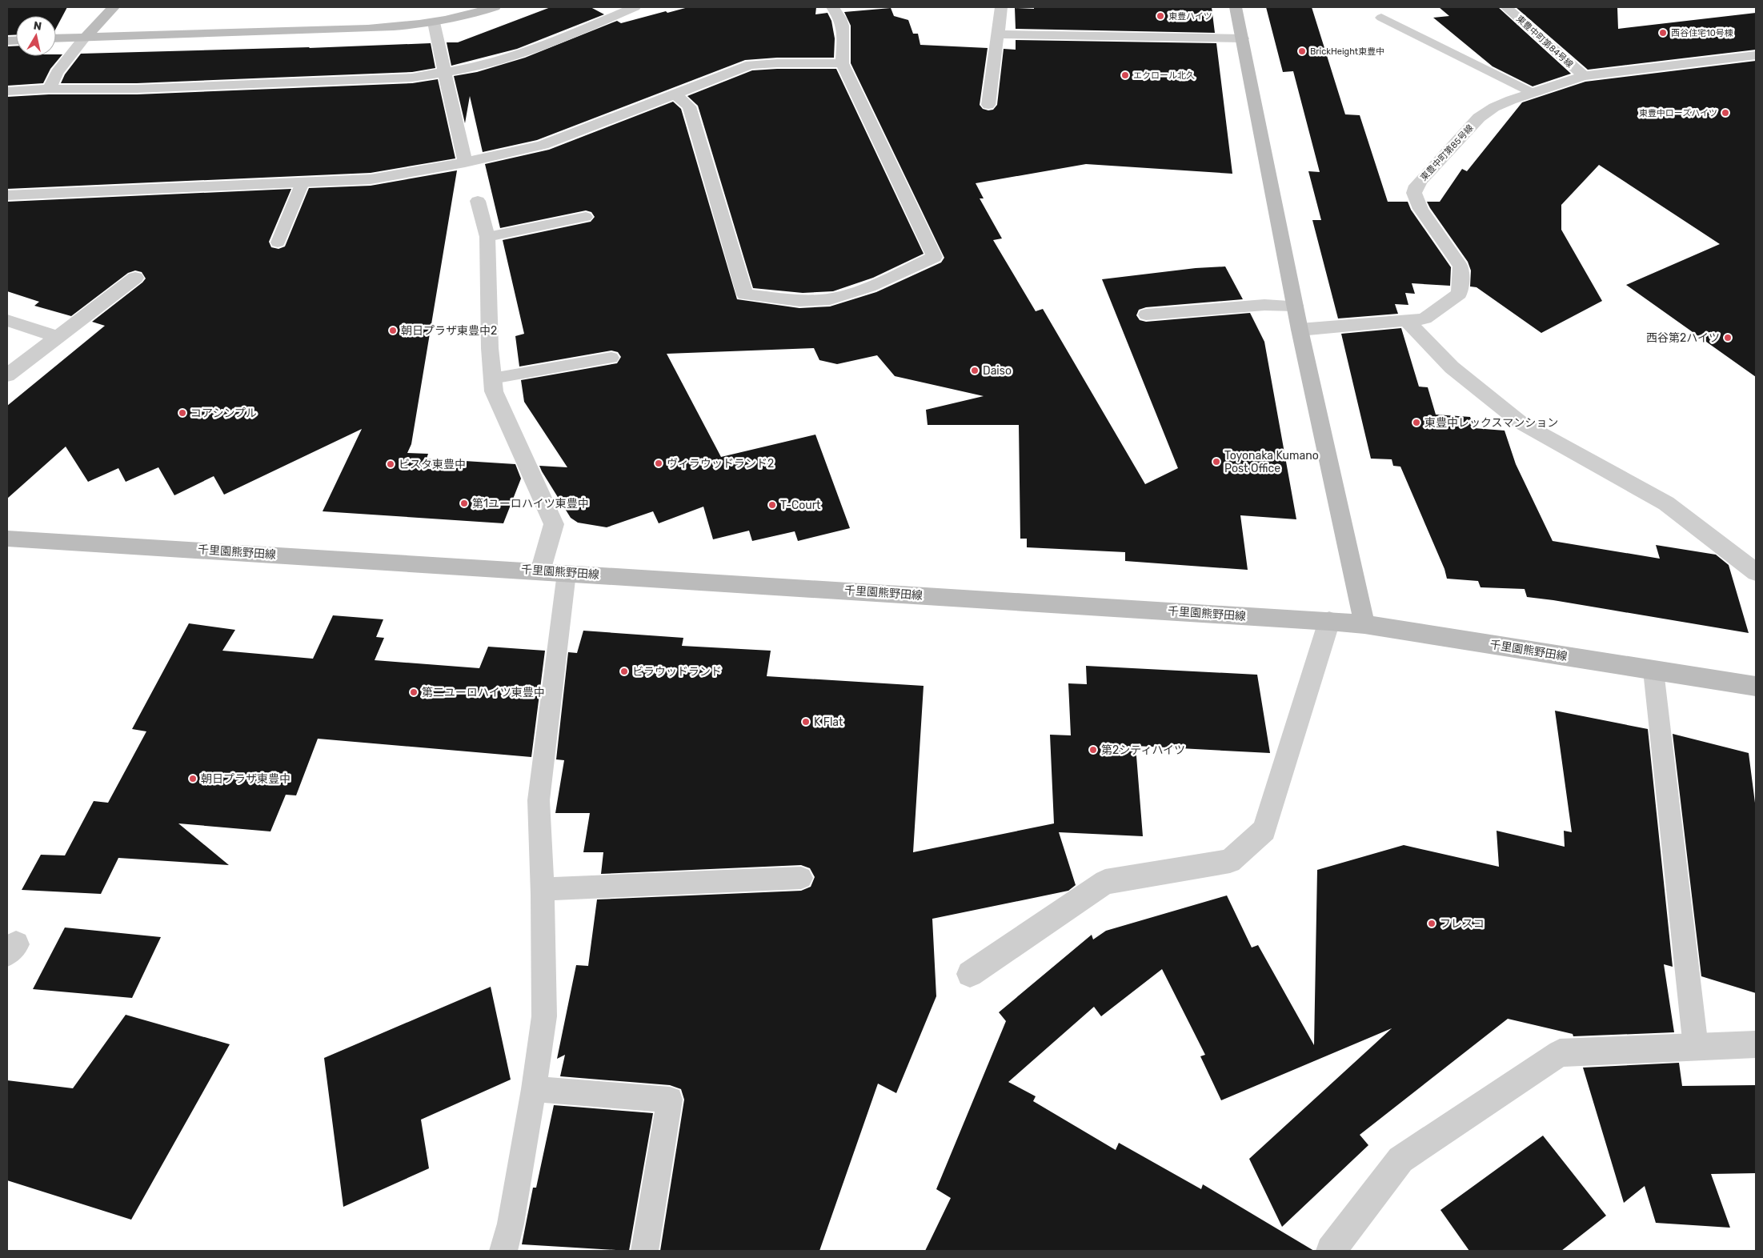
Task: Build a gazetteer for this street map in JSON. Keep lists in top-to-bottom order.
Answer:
{
  "streets": {
    "street": ["東豊中町第84号線", "東豊中町第85号線", "千里園熊野田線"]
  },
  "crossings": [
    ["東豊中町第84号線", "東豊中町第85号線"]
  ],
  "places": [
    "東豊ハイツ",
    "西谷住宅10号棟",
    "BrickHeight東豊中",
    "エクロール北久",
    "東豊中ローズハイツ",
    "朝日プラザ東豊中2",
    "西谷第2ハイツ",
    "Daiso",
    "コアシンプル",
    "東豊中レックスマンション",
    "Toyonaka Kumano Post Office",
    "ヴィラウッドランド2",
    "ビスタ東豊中",
    "第1ユーロハイツ東豊中",
    "T-Court",
    "ビラウッドランド",
    "第二ユーロハイツ東豊中",
    "K Flat",
    "第2シティハイツ",
    "朝日プラザ東豊中",
    "フレスコ"
  ],
  "north": "top"
}
